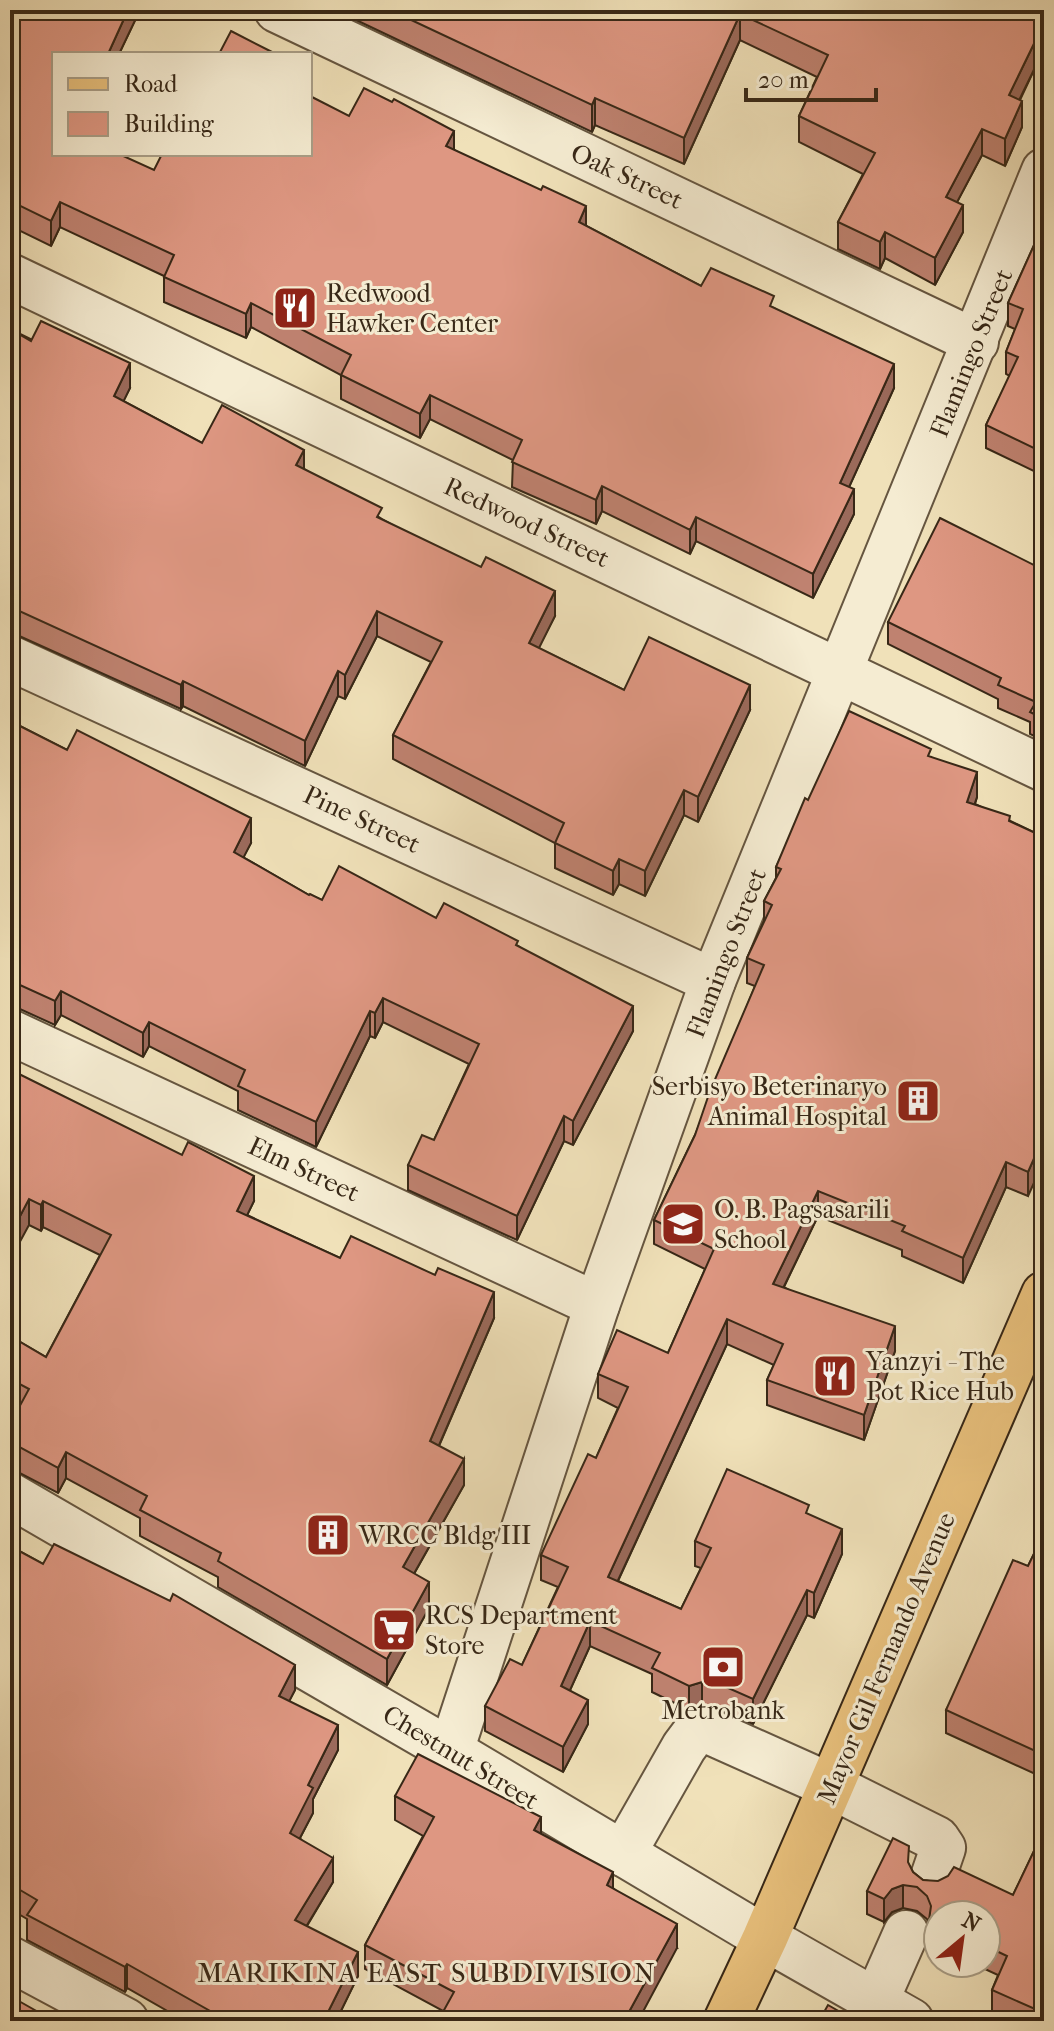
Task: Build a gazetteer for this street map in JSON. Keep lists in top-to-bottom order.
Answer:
{
  "streets": {
    "main road": ["Mayor Gil Fernando Avenue"],
    "street": [
      "Oak Street",
      "Flamingo Street",
      "Redwood Street",
      "Pine Street",
      "Elm Street",
      "Chestnut Street"
    ]
  },
  "crossings": [
    ["Oak Street", "Flamingo Street"],
    ["Flamingo Street", "Redwood Street"],
    ["Flamingo Street", "Pine Street"],
    ["Flamingo Street", "Elm Street"],
    ["Flamingo Street", "Chestnut Street"],
    ["Mayor Gil Fernando Avenue", "Chestnut Street"]
  ],
  "districts": ["MARIKINA EAST SUBDIVISION"],
  "places": {
    "restaurant": ["Redwood Hawker Center", "Yanzyi - The Pot Rice Hub"],
    "building": ["Serbisyo Beterinaryo Animal Hospital", "WRCC Bldg III"],
    "school or university": ["O. B. Pagsasarili School"],
    "supermarket": ["RCS Department Store"],
    "bank": ["Metrobank"]
  },
  "legend": ["Road", "Building"],
  "scale_bar": "20 m",
  "north": "top right"
}
